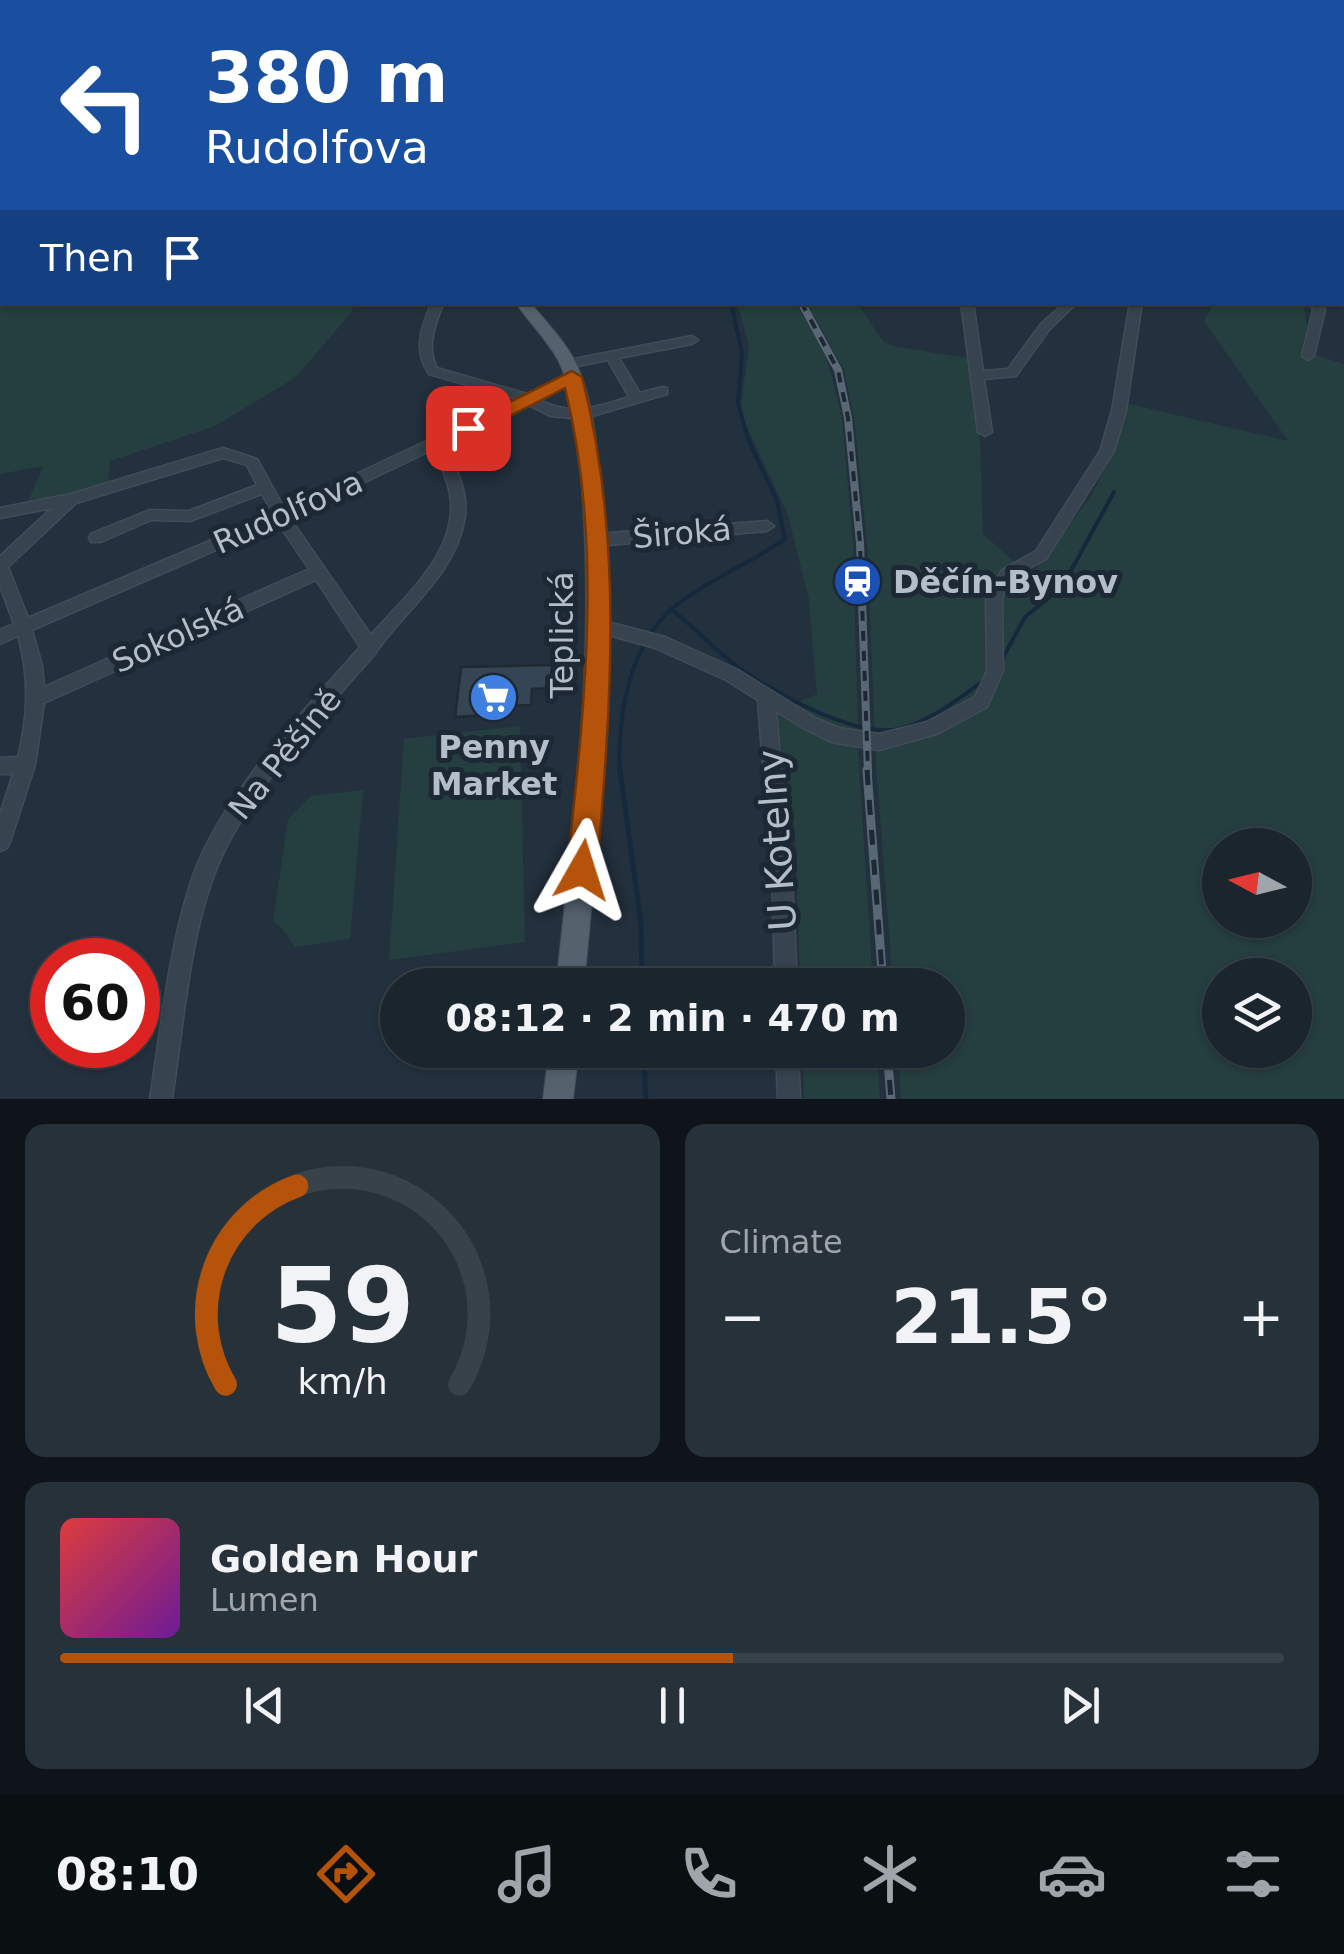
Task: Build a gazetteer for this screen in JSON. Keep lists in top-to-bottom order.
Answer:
{
  "streets": {
    "main road": ["Teplická"],
    "street": [
      "Rudolfova",
      "Široká",
      "Sokolská",
      "Na Pěšině",
      "U Kotelny"
    ]
  },
  "crossings": [
    ["Rudolfova", "Teplická"],
    ["Rudolfova", "Na Pěšině"],
    ["Široká", "Teplická"]
  ],
  "places": {
    "station": ["Děčín-Bynov"],
    "supermarket": ["Penny Market"]
  },
  "north": "left",
  "page": {
    "turn": ["380 m", "Rudolfova"],
    "then": "Then",
    "limit": "60",
    "trip": "08:12 · 2 min · 470 m",
    "tile": "Climate",
    "heat": ["−", "21.5°", "+"],
    "song": ["Golden Hour", "Lumen"],
    "tabs": "08:10",
    "gauge": ["59", "km/h"]
  }
}
